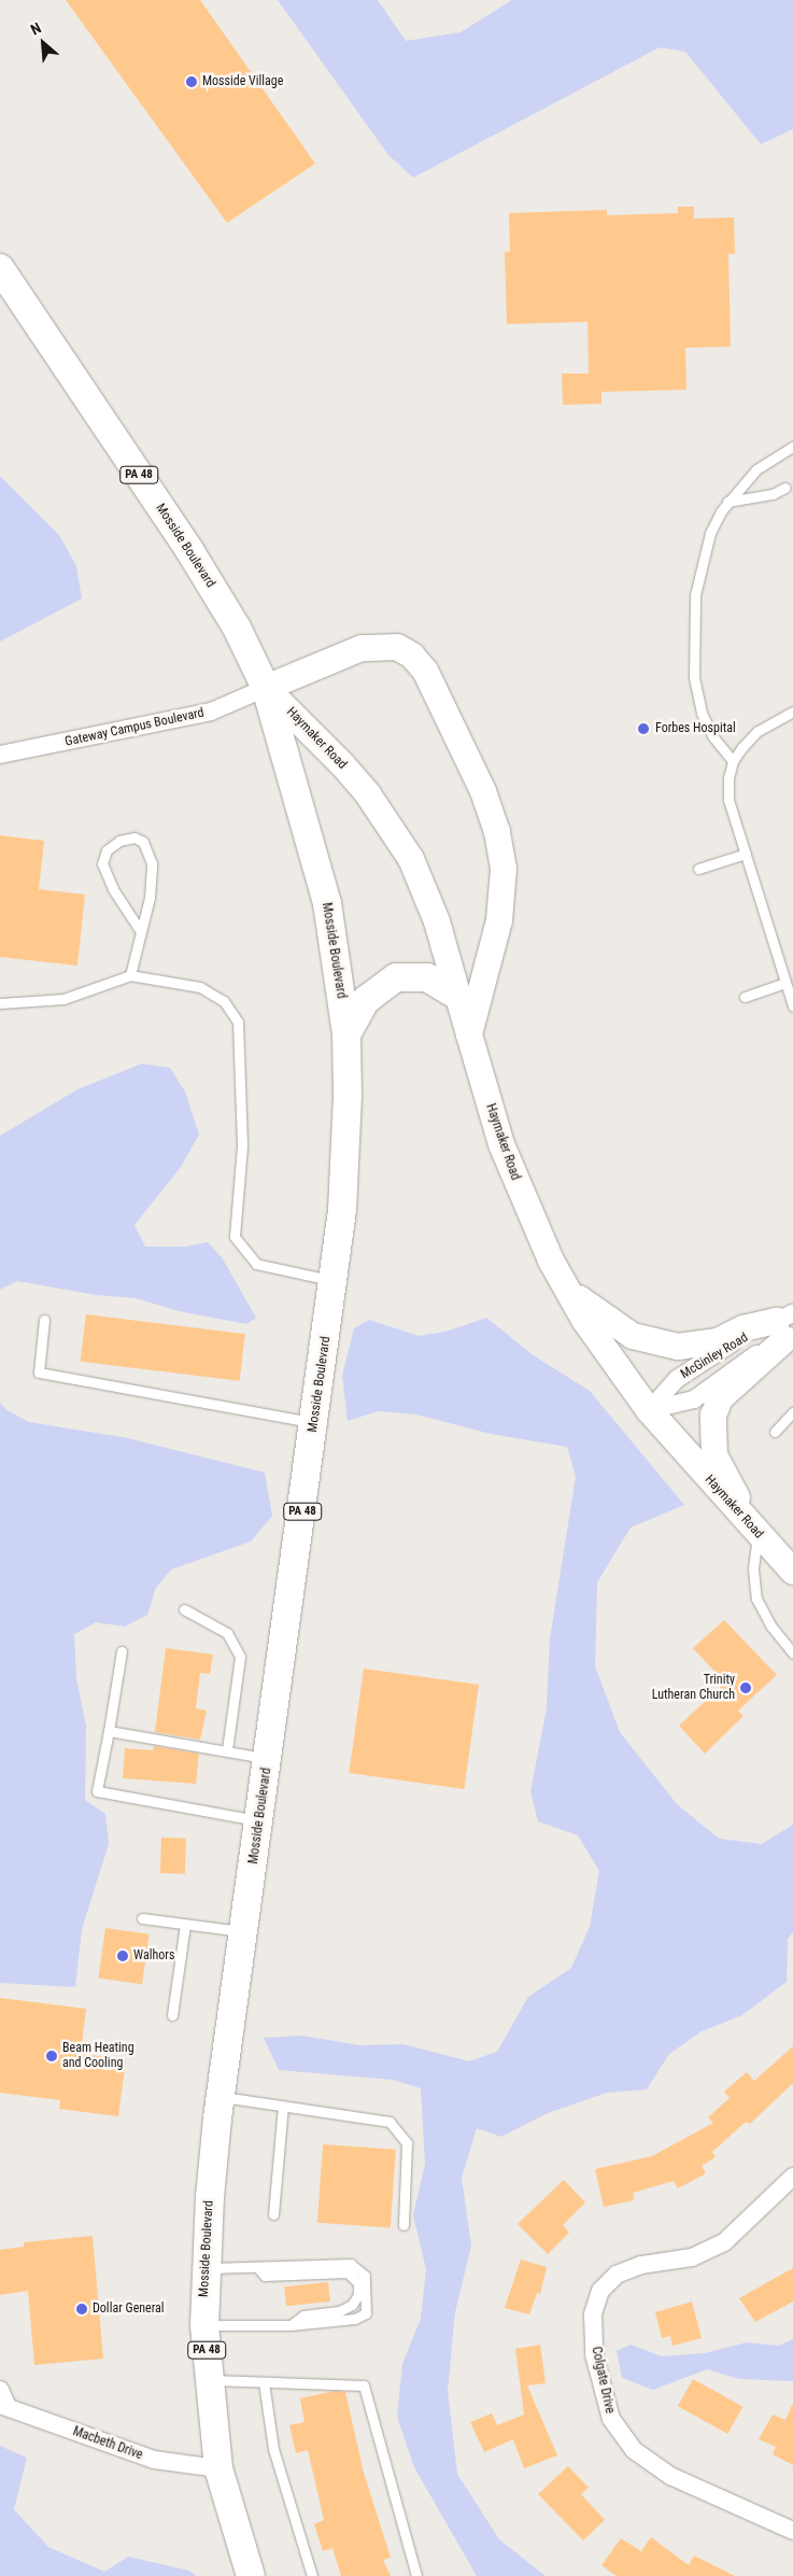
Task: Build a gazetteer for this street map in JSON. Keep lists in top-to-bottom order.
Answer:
{
  "streets": {
    "main road": ["PA 48", "Mosside Boulevard", "Haymaker Road"],
    "street": [
      "Gateway Campus Boulevard",
      "McGinley Road",
      "Colgate Drive",
      "Macbeth Drive"
    ]
  },
  "crossings": [
    ["Mosside Boulevard", "Gateway Campus Boulevard"],
    ["Mosside Boulevard", "Haymaker Road"],
    ["Mosside Boulevard", "Macbeth Drive"],
    ["Gateway Campus Boulevard", "Haymaker Road"],
    ["Haymaker Road", "McGinley Road"]
  ],
  "places": [
    "Mosside Village",
    "Forbes Hospital",
    "Trinity Lutheran Church",
    "Walhors",
    "Beam Heating and Cooling",
    "Dollar General"
  ],
  "north": "top left"
}
